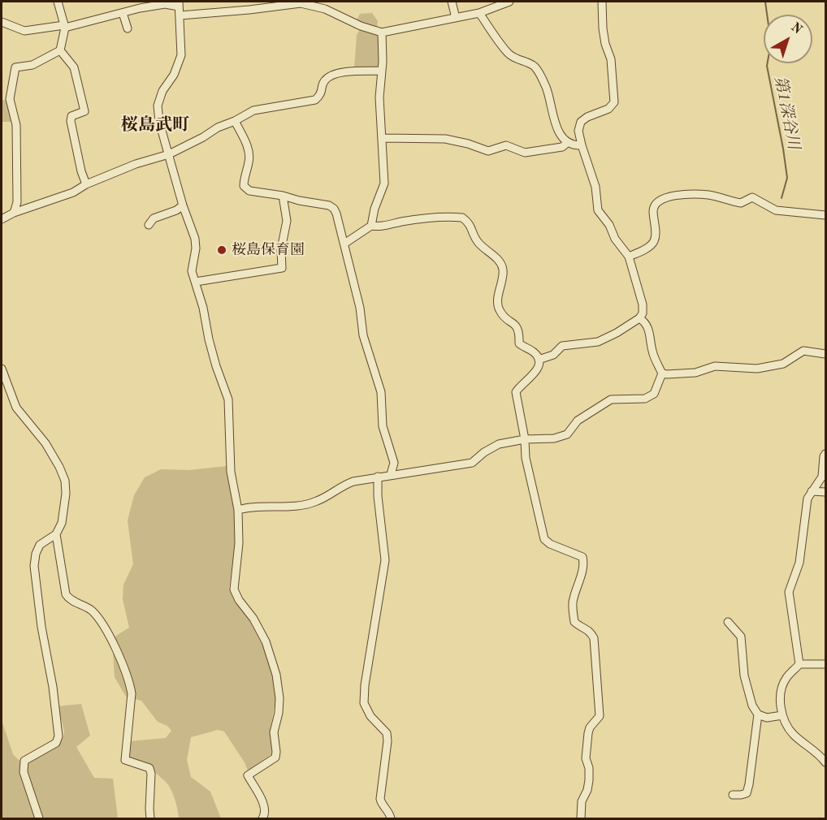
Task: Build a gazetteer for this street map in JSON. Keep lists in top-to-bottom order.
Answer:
{
  "districts": ["桜島武町"],
  "water": ["第1深谷川"],
  "places": ["桜島保育園"],
  "north": "top right"
}
